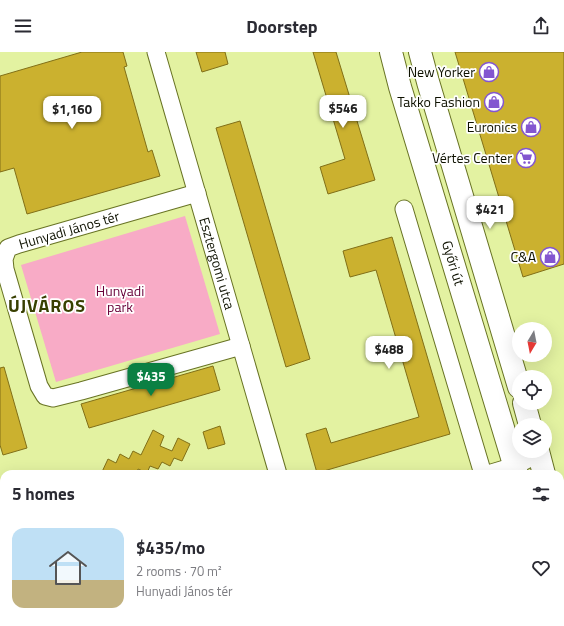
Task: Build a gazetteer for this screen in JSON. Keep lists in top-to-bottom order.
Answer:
{
  "streets": {
    "main road": ["Győri út"],
    "street": ["Hunyadi János tér", "Esztergomi utca"]
  },
  "crossings": [
    ["Hunyadi János tér", "Esztergomi utca"]
  ],
  "districts": ["ÚJVÁROS"],
  "parks": ["Hunyadi park"],
  "places": {
    "shop": [
      "New Yorker",
      "Takko Fashion",
      "Euronics",
      "C&A"
    ],
    "supermarket": ["Vértes Center"]
  },
  "north": "bottom",
  "page": {
    "header": "Doorstep",
    "price": [
      "$546",
      "$1,160",
      "$421",
      "$488",
      "$435"
    ],
    "heading": "5 homes",
    "list": [
      {
        "name": "$435/mo",
        "note": "2 rooms · 70 m² · Hunyadi János tér"
      }
    ]
  }
}
